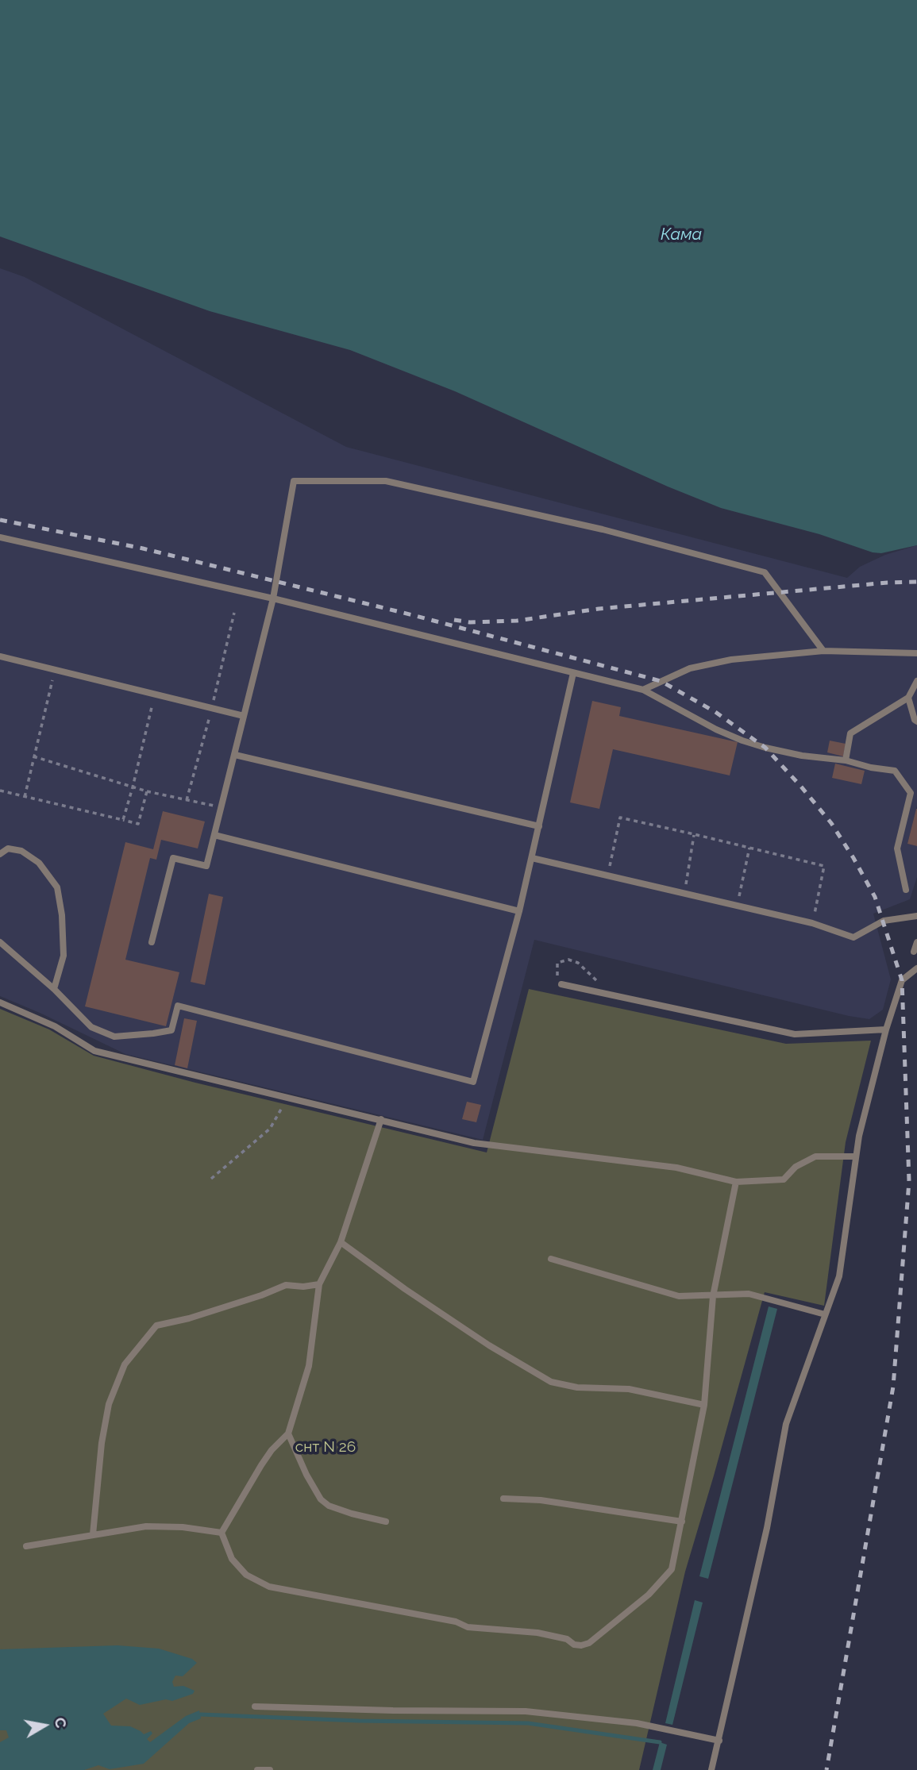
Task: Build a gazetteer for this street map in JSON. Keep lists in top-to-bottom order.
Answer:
{
  "water": ["Кама"],
  "parks": ["снт N 26"],
  "north": "right"
}
